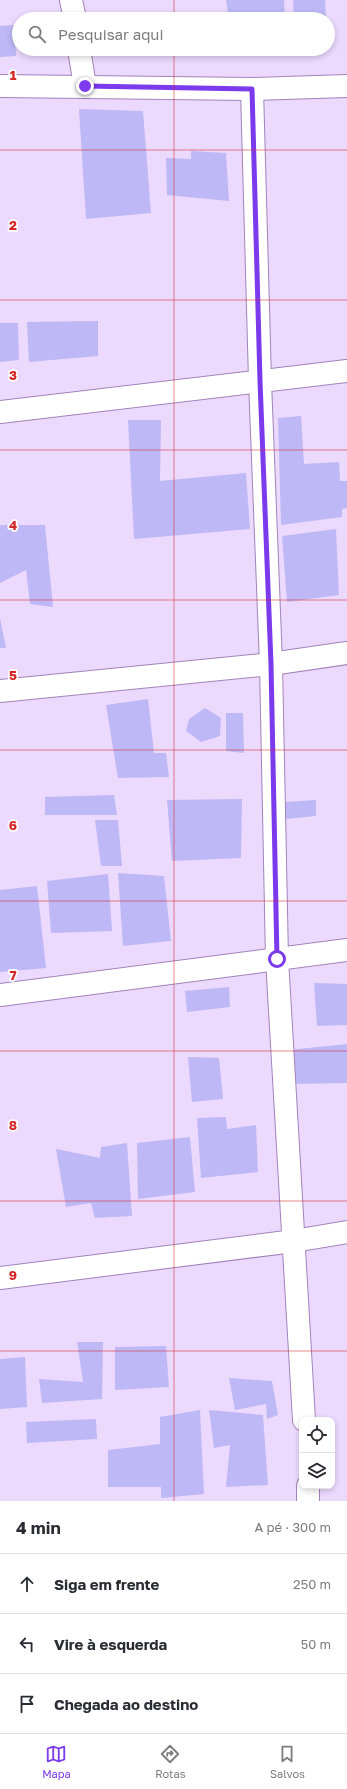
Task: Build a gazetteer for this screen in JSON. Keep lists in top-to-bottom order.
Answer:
{
  "page": {
    "search": "Pesquisar aqui",
    "heading": ["4 min", "A pé · 300 m"],
    "list": [
      ["Siga em frente", "250 m"],
      ["Vire à esquerda", "50 m"],
      "Chegada ao destino"
    ],
    "nav": ["Mapa", "Rotas", "Salvos"]
  },
  "grid": {
    "rows": [
      "1",
      "2",
      "3",
      "4",
      "5",
      "6",
      "7",
      "8",
      "9"
    ]
  }
}
